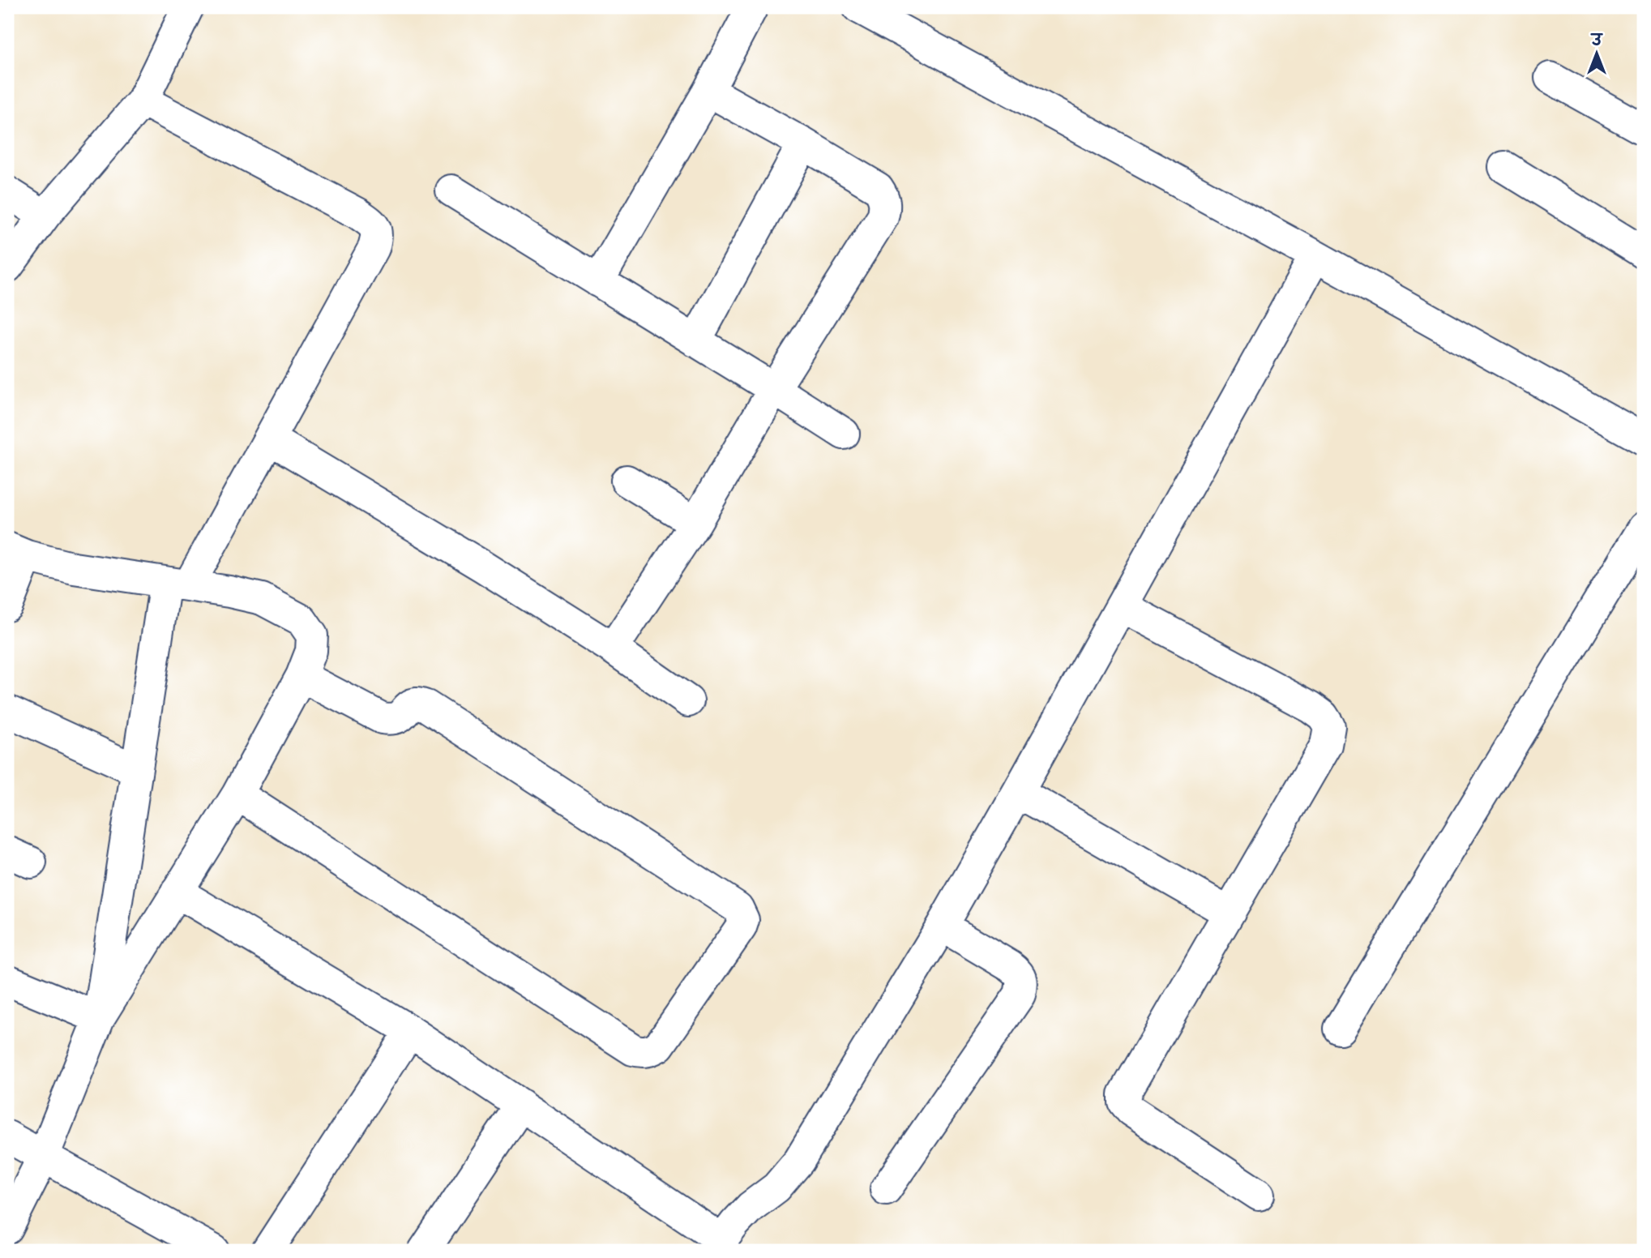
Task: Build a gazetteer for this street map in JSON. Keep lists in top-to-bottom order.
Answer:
{
  "north": "top"
}
